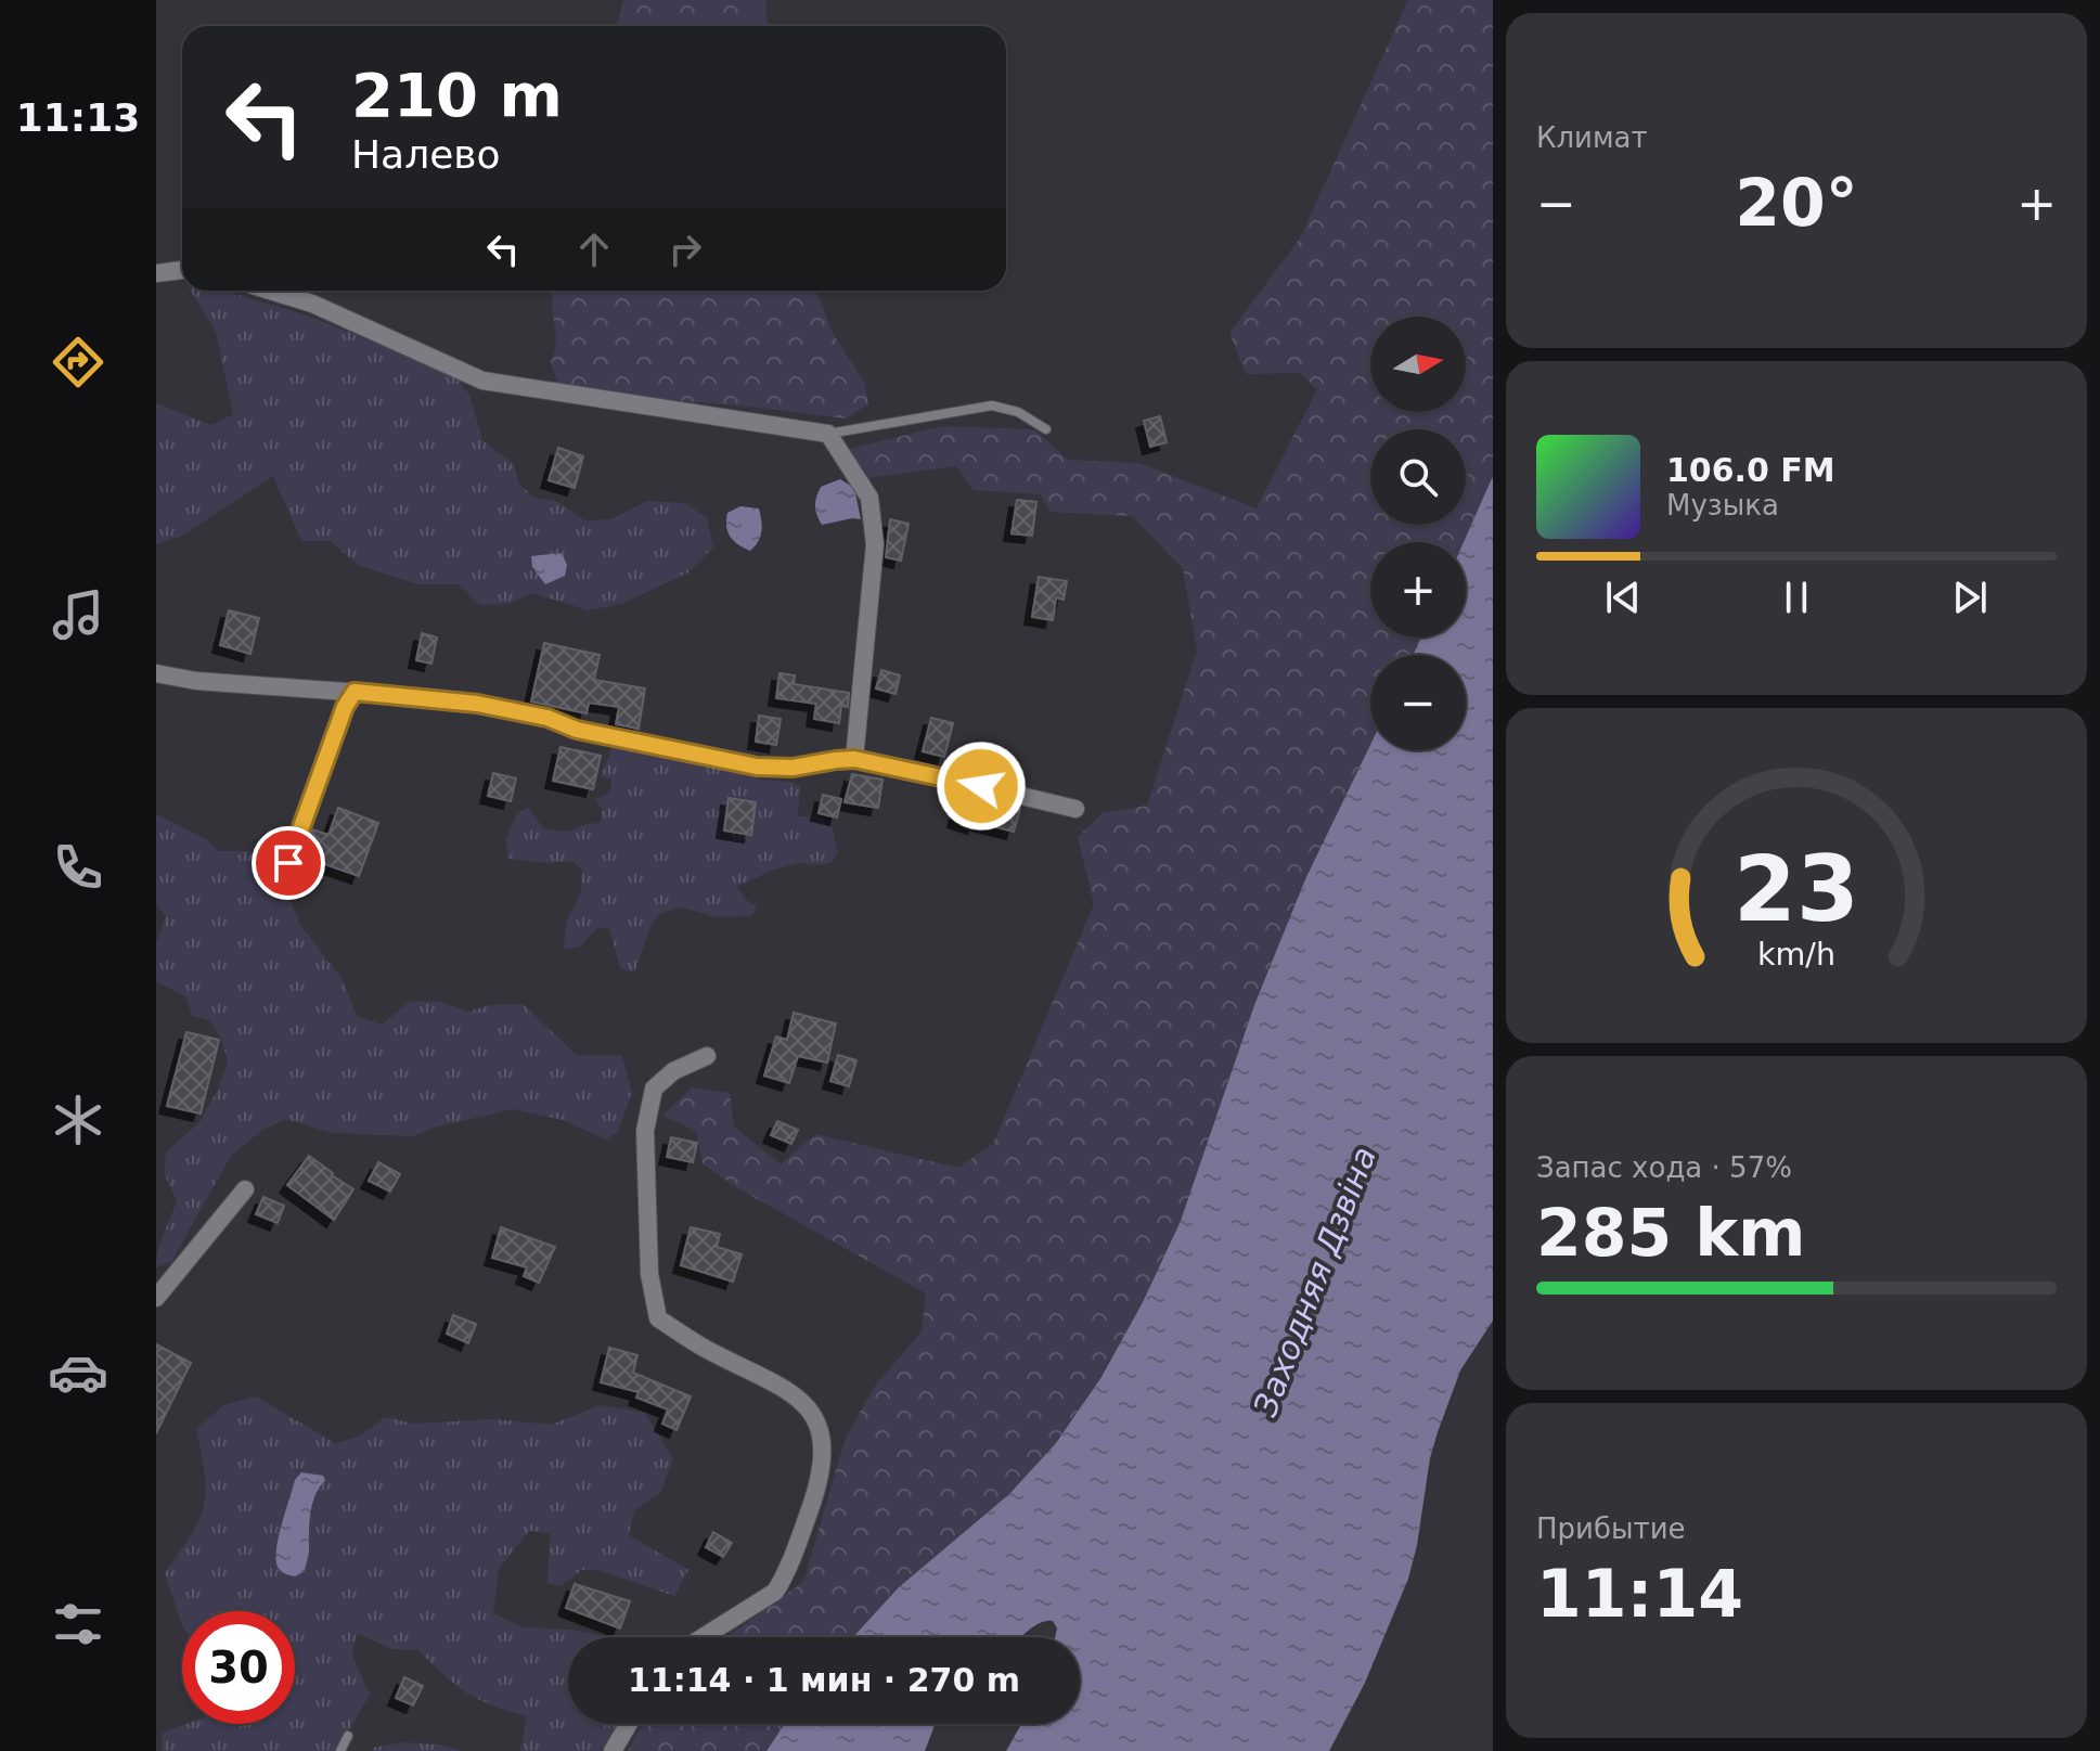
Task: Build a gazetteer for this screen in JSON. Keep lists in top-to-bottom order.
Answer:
{
  "water": ["Заходняя Дзвіна"],
  "north": "right",
  "page": {
    "tabs": "11:13",
    "tile": [
      "Климат",
      ["Запас хода · 57%", "285 km"],
      ["Прибытие", "11:14"]
    ],
    "turn": ["210 m", "Налево"],
    "heat": ["−", "20°", "+"],
    "map_buttons": ["+", "−"],
    "song": ["106.0 FM", "Музыка"],
    "limit": "30",
    "trip": "11:14 · 1 мин · 270 m",
    "gauge": ["23", "km/h"]
  }
}
